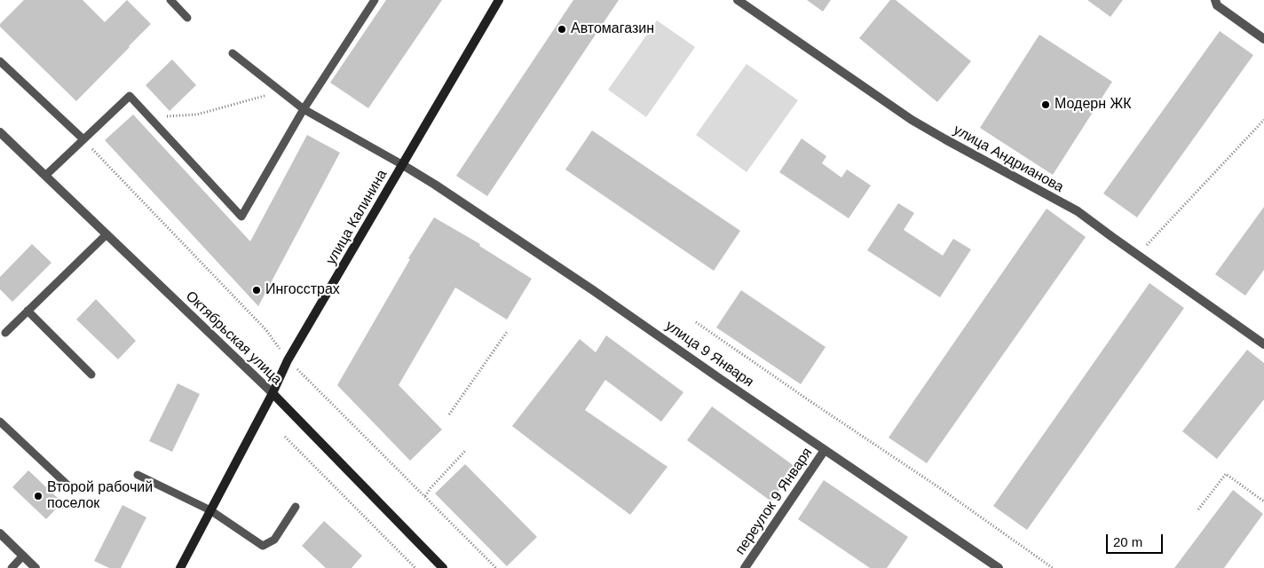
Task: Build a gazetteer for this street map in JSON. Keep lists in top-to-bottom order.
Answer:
{
  "streets": {
    "main road": ["улица Калинина", "Октябрьская улица"],
    "street": ["улица Андрианова", "улица 9 Января", "переулок 9 Января"]
  },
  "crossings": [
    ["улица Калинина", "Октябрьская улица"],
    ["улица Калинина", "улица 9 Января"],
    ["улица 9 Января", "переулок 9 Января"]
  ],
  "places": [
    "Автомагазин",
    "Модерн ЖК",
    "Ингосстрах",
    "Второй рабочий поселок"
  ],
  "scale_bar": "20 m"
}
